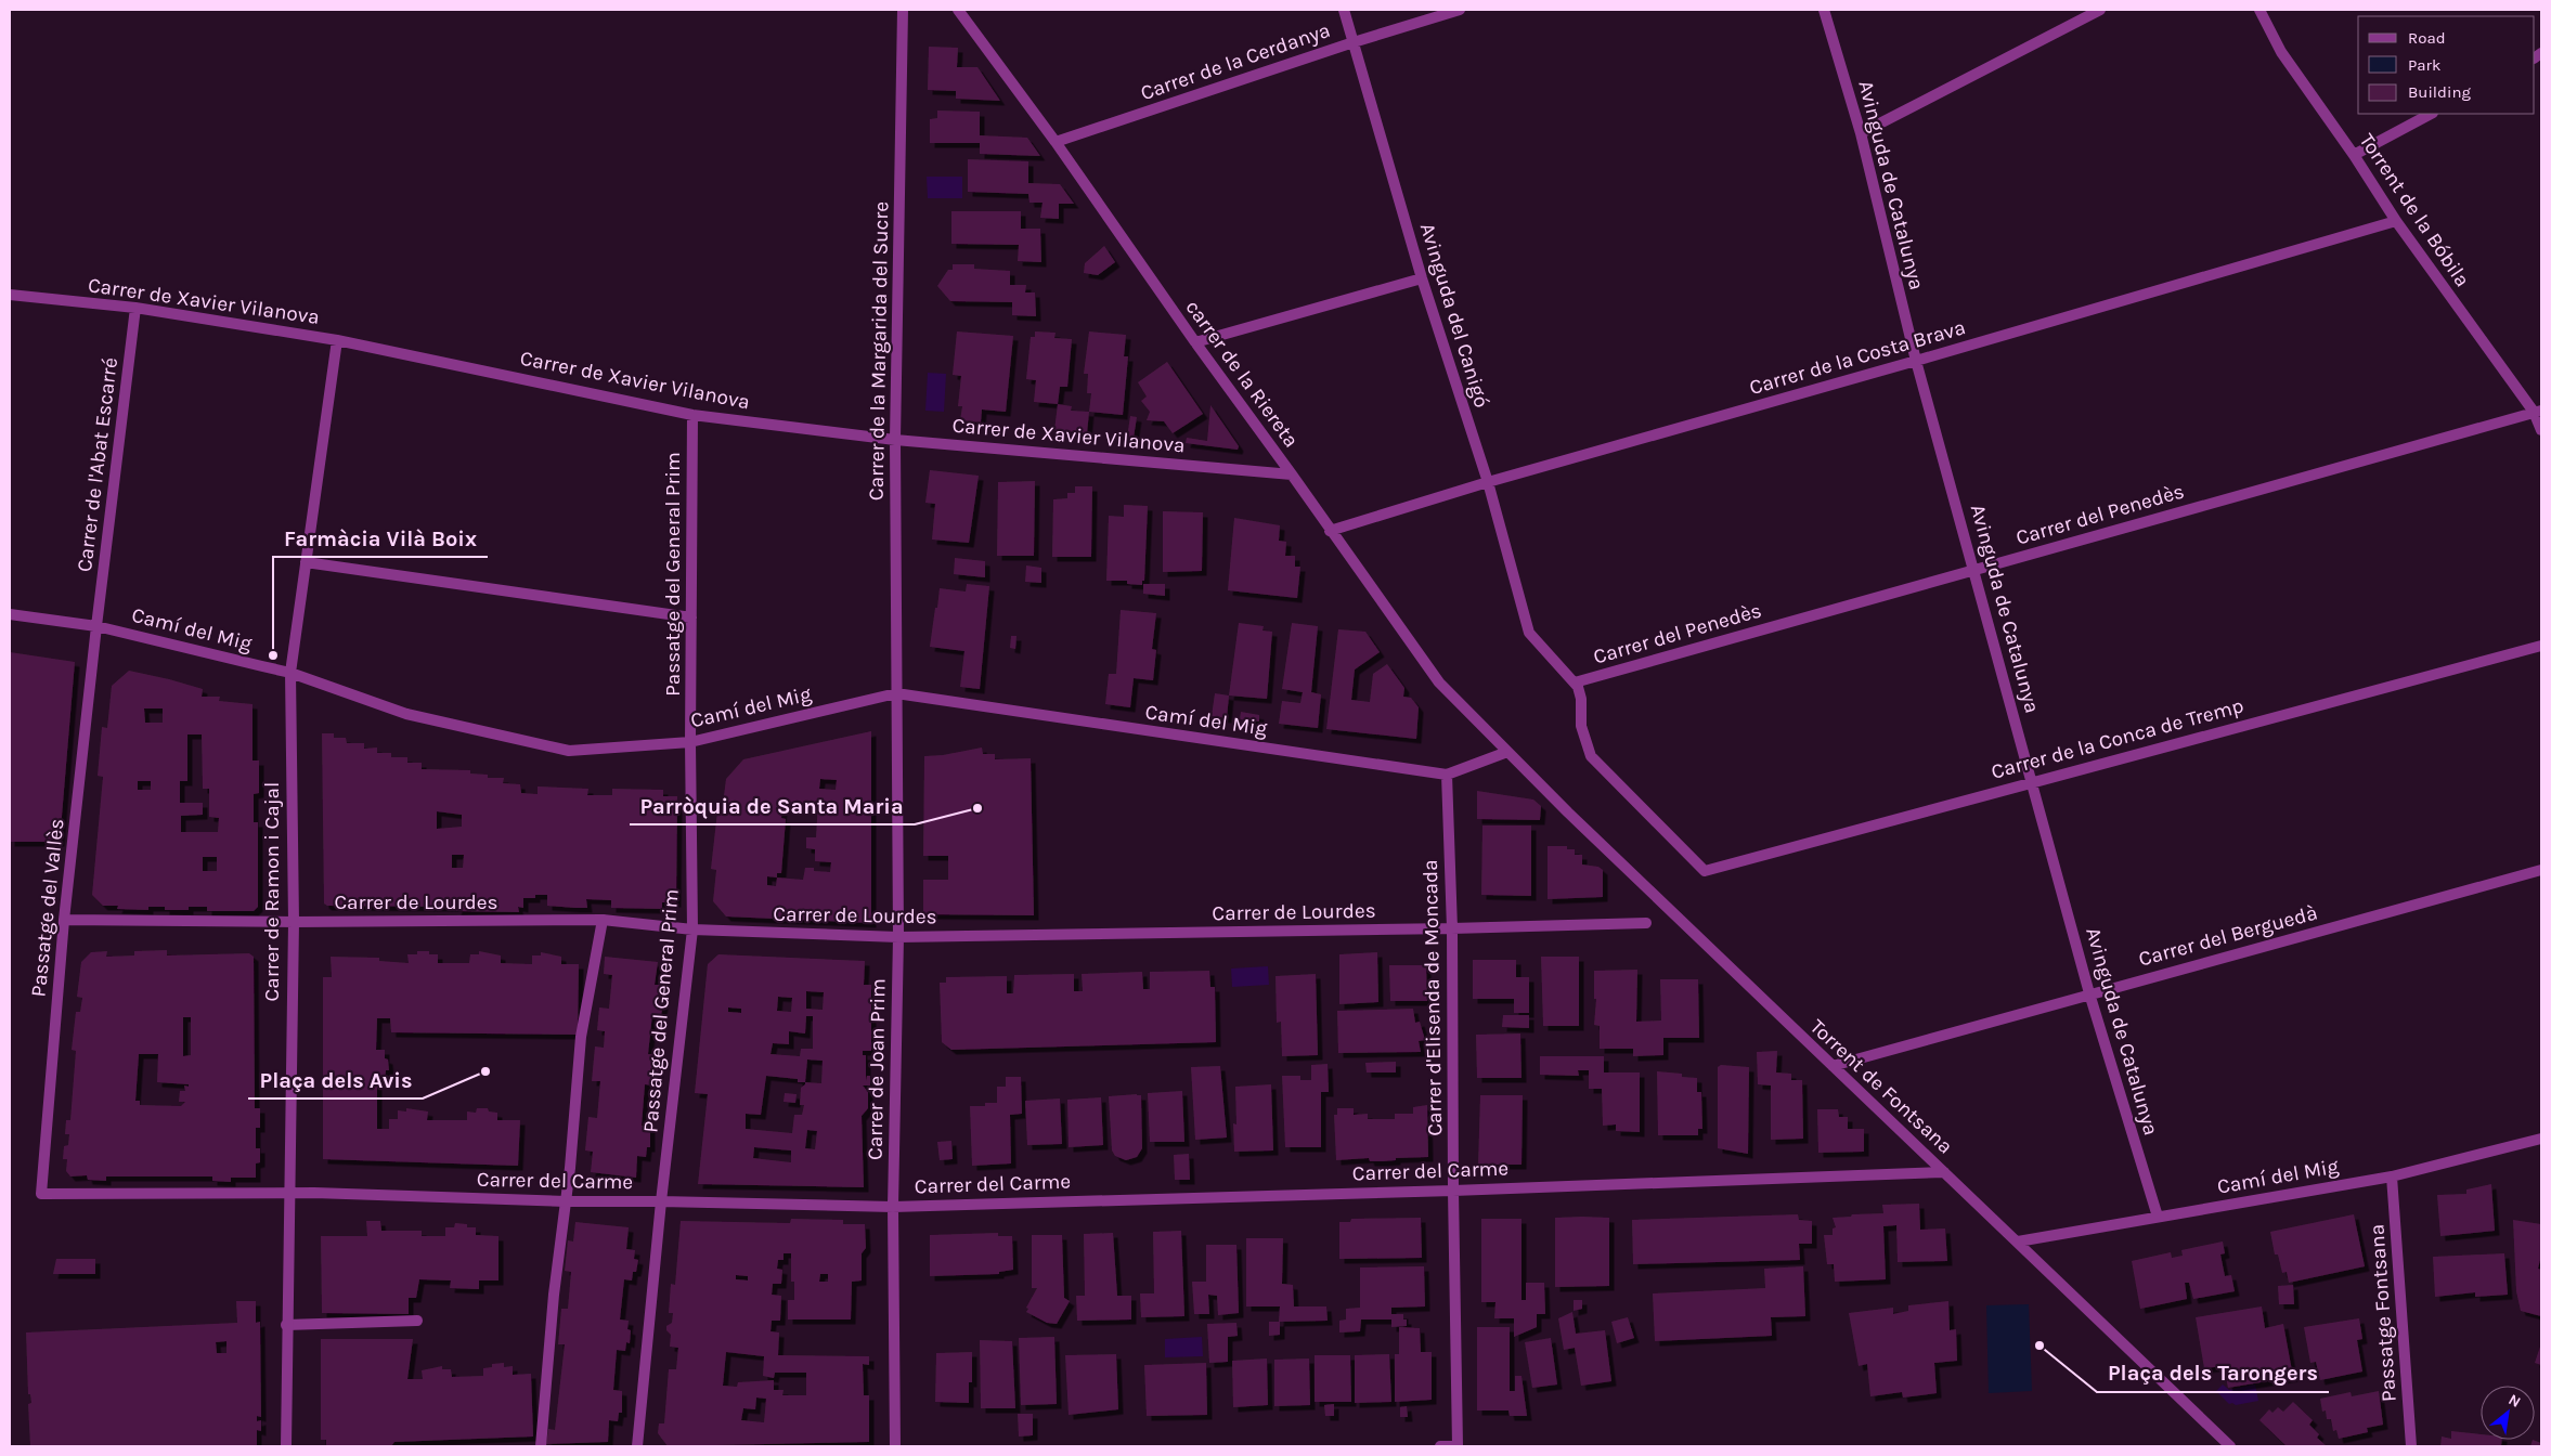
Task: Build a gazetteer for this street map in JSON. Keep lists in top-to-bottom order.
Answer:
{
  "streets": {
    "street": [
      "Carrer de la Cerdanya",
      "Avinguda de Catalunya",
      "Torrent de la Bóbila",
      "Carrer de Xavier Vilanova",
      "Avinguda del Canigó",
      "Carrer de la Margarida del Sucre",
      "Carrer de la Costa Brava",
      "carrer de la Riereta",
      "Carrer de l'Abat Escarré",
      "Carrer del Penedès",
      "Passatge del General Prim",
      "Camí del Mig",
      "Carrer de la Conca de Tremp",
      "Carrer de Ramon i Cajal",
      "Carrer de Lourdes",
      "Passatge del Vallès",
      "Carrer del Berguedà",
      "Carrer d'Elisenda de Moncada",
      "Carrer de Joan Prim",
      "Torrent de Fontsana",
      "Carrer del Carme",
      "Passatge Fontsana"
    ]
  },
  "crossings": [
    ["Carrer de la Cerdanya", "Avinguda del Canigó"],
    ["Carrer de la Cerdanya", "carrer de la Riereta"],
    ["Avinguda de Catalunya", "Carrer de la Costa Brava"],
    ["Avinguda de Catalunya", "Carrer del Penedès"],
    ["Avinguda de Catalunya", "Camí del Mig"],
    ["Avinguda de Catalunya", "Carrer de la Conca de Tremp"],
    ["Avinguda de Catalunya", "Carrer del Berguedà"],
    ["Torrent de la Bóbila", "Carrer de la Costa Brava"],
    ["Torrent de la Bóbila", "Carrer del Penedès"],
    ["Carrer de Xavier Vilanova", "Carrer de la Margarida del Sucre"],
    ["Carrer de Xavier Vilanova", "carrer de la Riereta"],
    ["Carrer de Xavier Vilanova", "Carrer de l'Abat Escarré"],
    ["Carrer de Xavier Vilanova", "Passatge del General Prim"],
    ["Carrer de Xavier Vilanova", "Carrer de Ramon i Cajal"],
    ["Avinguda del Canigó", "Carrer de la Costa Brava"],
    ["Avinguda del Canigó", "Carrer del Penedès"],
    ["Avinguda del Canigó", "Carrer de la Conca de Tremp"],
    ["Carrer de la Margarida del Sucre", "Camí del Mig"],
    ["Carrer de la Margarida del Sucre", "Carrer de Joan Prim"],
    ["Carrer de la Costa Brava", "carrer de la Riereta"],
    ["carrer de la Riereta", "Camí del Mig"],
    ["carrer de la Riereta", "Torrent de Fontsana"],
    ["Carrer de l'Abat Escarré", "Camí del Mig"],
    ["Carrer de l'Abat Escarré", "Passatge del Vallès"],
    ["Carrer del Penedès", "Carrer de la Conca de Tremp"],
    ["Passatge del General Prim", "Camí del Mig"],
    ["Passatge del General Prim", "Carrer de Lourdes"],
    ["Passatge del General Prim", "Carrer del Carme"],
    ["Camí del Mig", "Carrer de Ramon i Cajal"],
    ["Camí del Mig", "Passatge del Vallès"],
    ["Camí del Mig", "Carrer d'Elisenda de Moncada"],
    ["Camí del Mig", "Carrer de Joan Prim"],
    ["Camí del Mig", "Torrent de Fontsana"],
    ["Camí del Mig", "Passatge Fontsana"],
    ["Carrer de Ramon i Cajal", "Carrer de Lourdes"],
    ["Carrer de Ramon i Cajal", "Carrer del Carme"],
    ["Carrer de Lourdes", "Passatge del Vallès"],
    ["Carrer de Lourdes", "Carrer d'Elisenda de Moncada"],
    ["Carrer de Lourdes", "Carrer de Joan Prim"],
    ["Passatge del Vallès", "Carrer del Carme"],
    ["Carrer del Berguedà", "Torrent de Fontsana"],
    ["Carrer d'Elisenda de Moncada", "Carrer del Carme"],
    ["Carrer de Joan Prim", "Carrer del Carme"],
    ["Torrent de Fontsana", "Carrer del Carme"]
  ],
  "places": [
    "Farmàcia Vilà Boix",
    "Parròquia de Santa Maria",
    "Plaça dels Avis",
    "Plaça dels Tarongers"
  ],
  "legend": ["Road", "Park", "Building"],
  "north": "top right"
}
